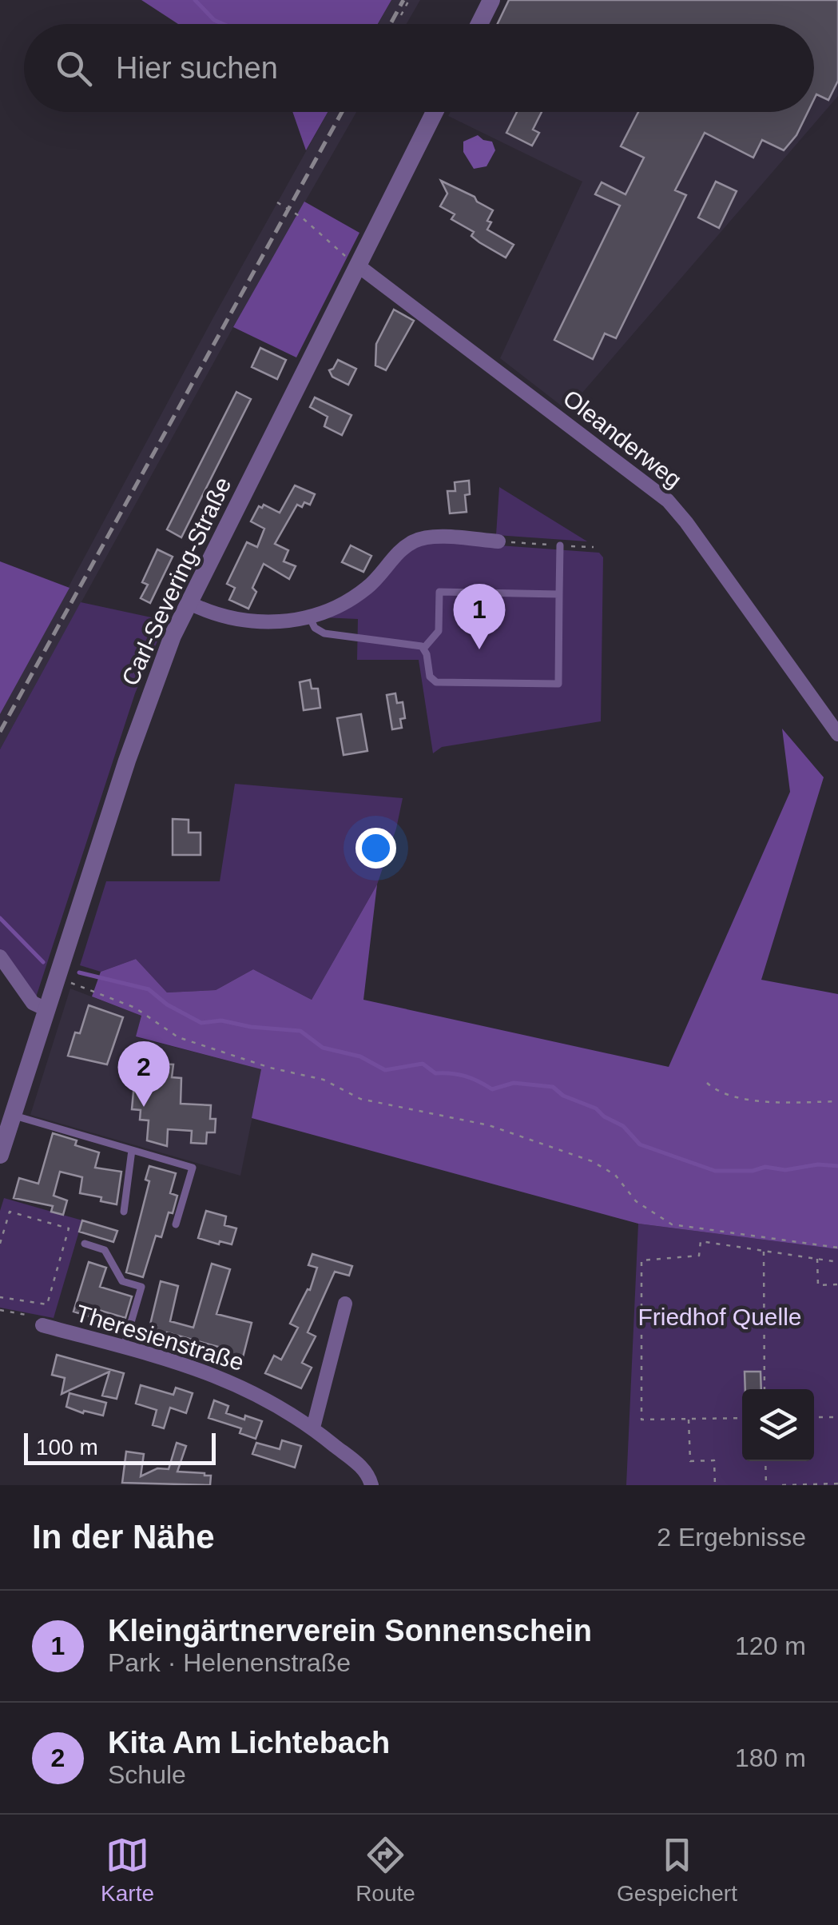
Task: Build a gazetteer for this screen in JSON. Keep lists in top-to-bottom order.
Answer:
{
  "streets": {
    "street": ["Oleanderweg", "Carl-Severing-Straße", "Theresienstraße"]
  },
  "crossings": [
    ["Oleanderweg", "Carl-Severing-Straße"]
  ],
  "parks": ["Friedhof Quelle"],
  "scale_bar": "100 m",
  "page": {
    "search": "Hier suchen",
    "pins": ["1", "2"],
    "scale": "100 m",
    "heading": ["In der Nähe", "2 Ergebnisse"],
    "list": [
      {
        "mark": "1",
        "name": "Kleingärtnerverein Sonnenschein",
        "note": "Park · Helenenstraße",
        "value": "120 m"
      },
      {
        "mark": "2",
        "name": "Kita Am Lichtebach",
        "note": "Schule",
        "value": "180 m"
      }
    ],
    "nav": ["Karte", "Route", "Gespeichert"]
  }
}
